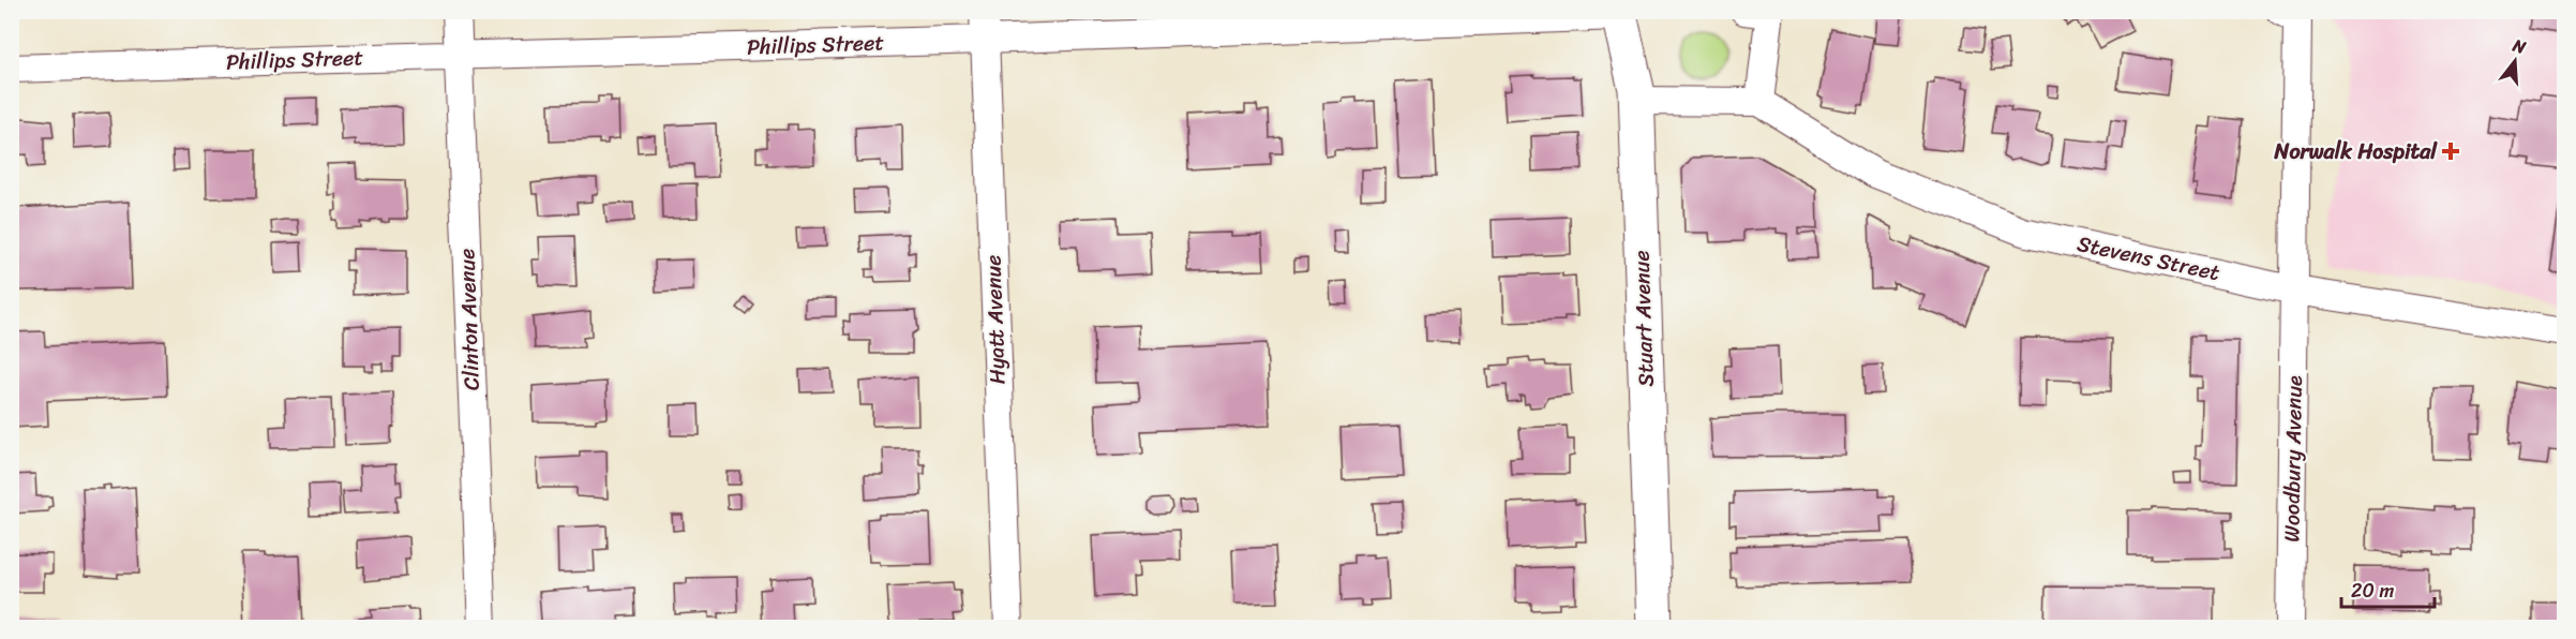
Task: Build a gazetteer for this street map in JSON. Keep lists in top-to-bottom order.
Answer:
{
  "streets": {
    "street": [
      "Phillips Street",
      "Stevens Street",
      "Stuart Avenue",
      "Clinton Avenue",
      "Hyatt Avenue",
      "Woodbury Avenue"
    ]
  },
  "crossings": [
    ["Phillips Street", "Stuart Avenue"],
    ["Phillips Street", "Clinton Avenue"],
    ["Phillips Street", "Hyatt Avenue"],
    ["Stevens Street", "Woodbury Avenue"]
  ],
  "places": {
    "health": ["Norwalk Hospital"]
  },
  "scale_bar": "20 m",
  "north": "top"
}
